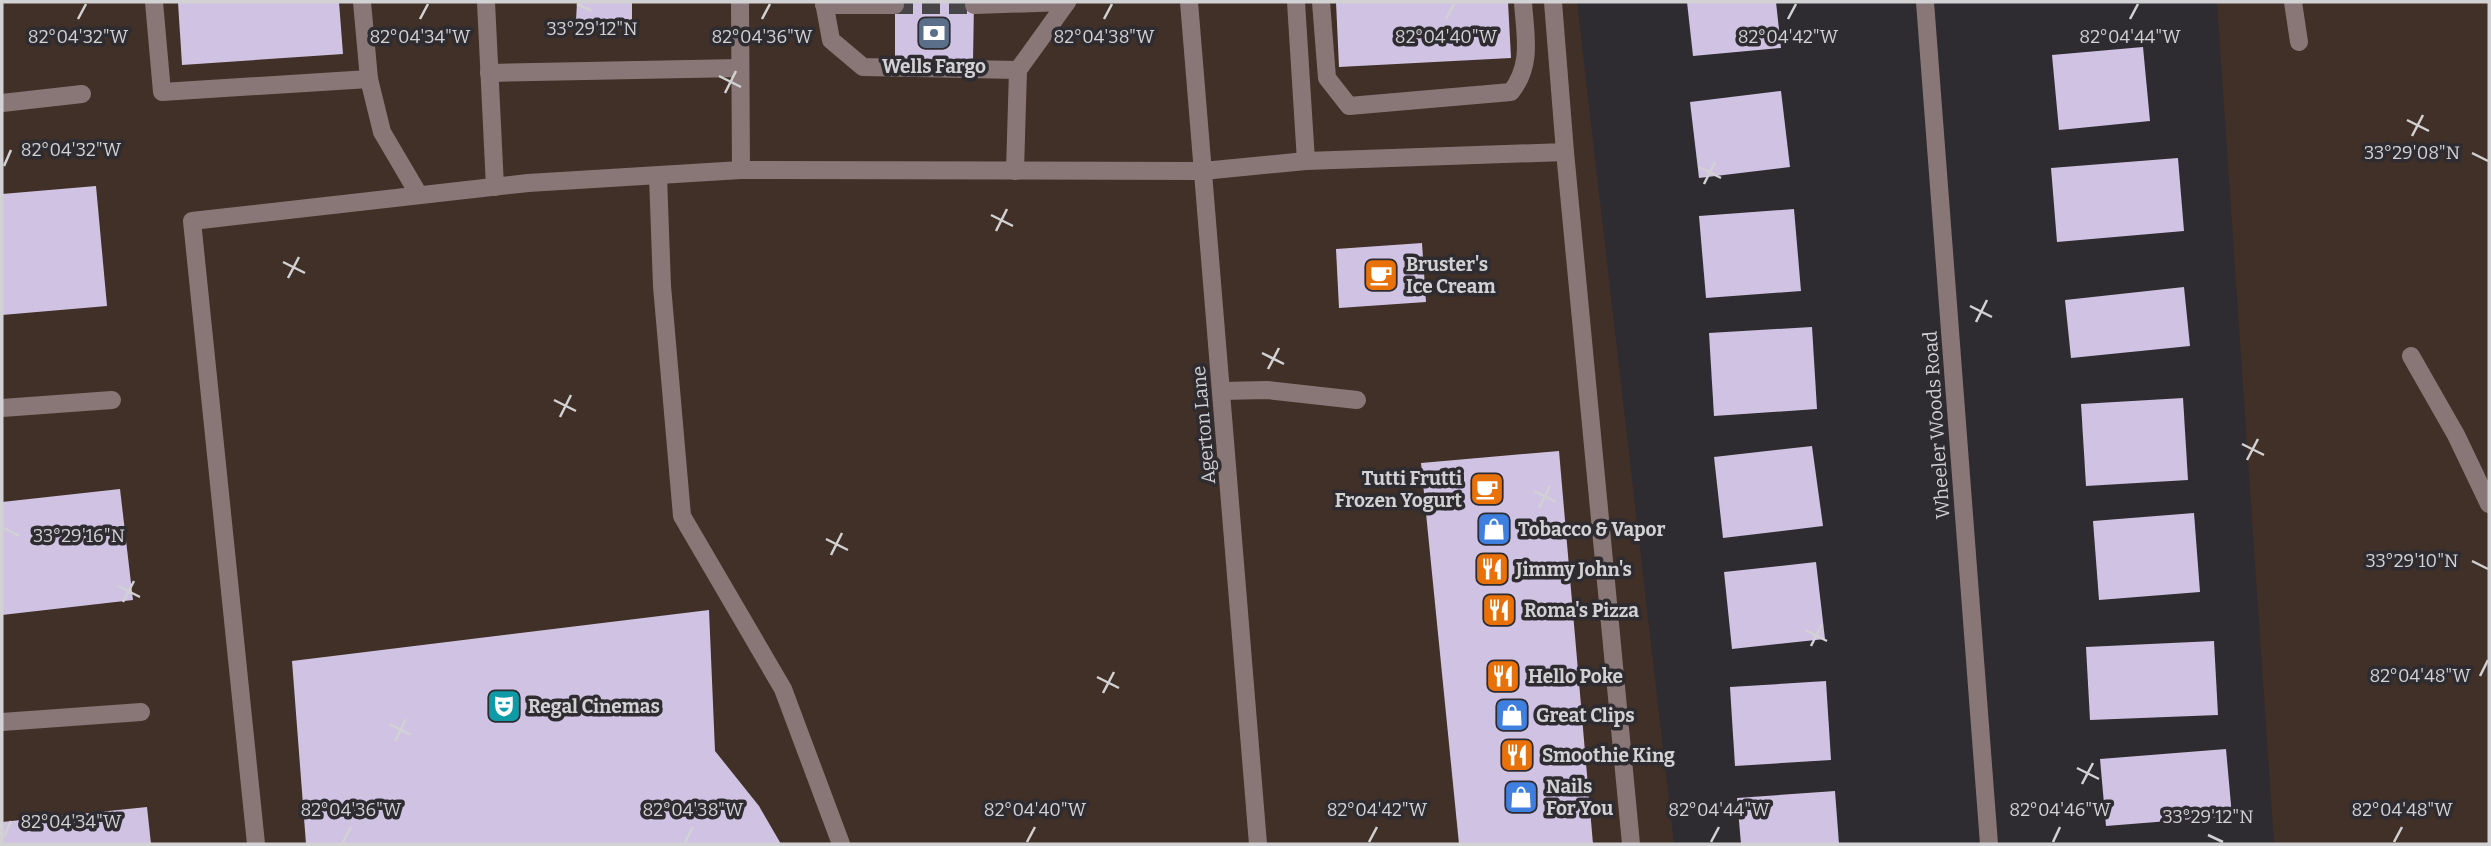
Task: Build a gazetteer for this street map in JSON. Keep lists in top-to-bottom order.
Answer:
{
  "streets": {
    "street": ["Agerton Lane", "Wheeler Woods Road"]
  },
  "places": {
    "bank": ["Wells Fargo"],
    "cafe": ["Bruster's Ice Cream", "Tutti Frutti Frozen Yogurt"],
    "shop": ["Tobacco & Vapor", "Great Clips", "Nails For You"],
    "restaurant": [
      "Jimmy John's",
      "Roma's Pizza",
      "Hello Poke",
      "Smoothie King"
    ],
    "theatre": ["Regal Cinemas"]
  },
  "coordinates": [
    "33°29'12\"N",
    "82°04'32\"W",
    "82°04'34\"W",
    "82°04'36\"W",
    "82°04'38\"W",
    "82°04'40\"W",
    "82°04'42\"W",
    "82°04'44\"W",
    "33°29'08\"N",
    "33°29'16\"N",
    "33°29'10\"N",
    "82°04'48\"W",
    "82°04'46\"W"
  ]
}
